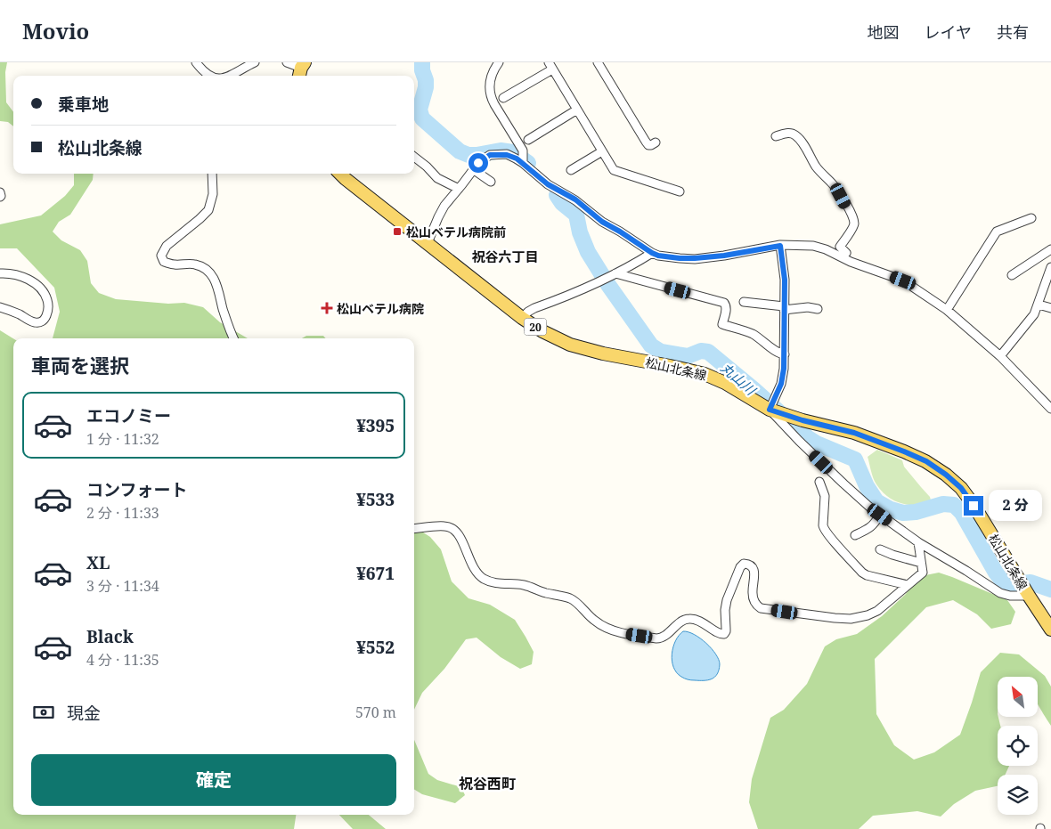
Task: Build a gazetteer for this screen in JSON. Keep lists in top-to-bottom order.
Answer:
{
  "streets": {
    "main road": ["20", "松山北条線"]
  },
  "districts": ["祝谷六丁目", "祝谷西町"],
  "water": ["丸山川"],
  "places": {
    "transit": ["松山ベテル病院前"],
    "health": ["松山ベテル病院"]
  },
  "north": "top left",
  "page": {
    "header": "Movio",
    "nav": ["地図", "レイヤ", "共有"],
    "banner": ["乗車地", "松山北条線"],
    "heading": "車両を選択",
    "list": [
      {
        "name": "エコノミー",
        "note": "1 分 · 11:32",
        "value": "¥395"
      },
      {
        "name": "コンフォート",
        "note": "2 分 · 11:33",
        "value": "¥533"
      },
      {
        "name": "XL",
        "note": "3 分 · 11:34",
        "value": "¥671"
      },
      {
        "name": "Black",
        "note": "4 分 · 11:35",
        "value": "¥552"
      }
    ],
    "bubble": "2 分",
    "pay": ["現金", "570 m"],
    "buttons": "確定"
  }
}
